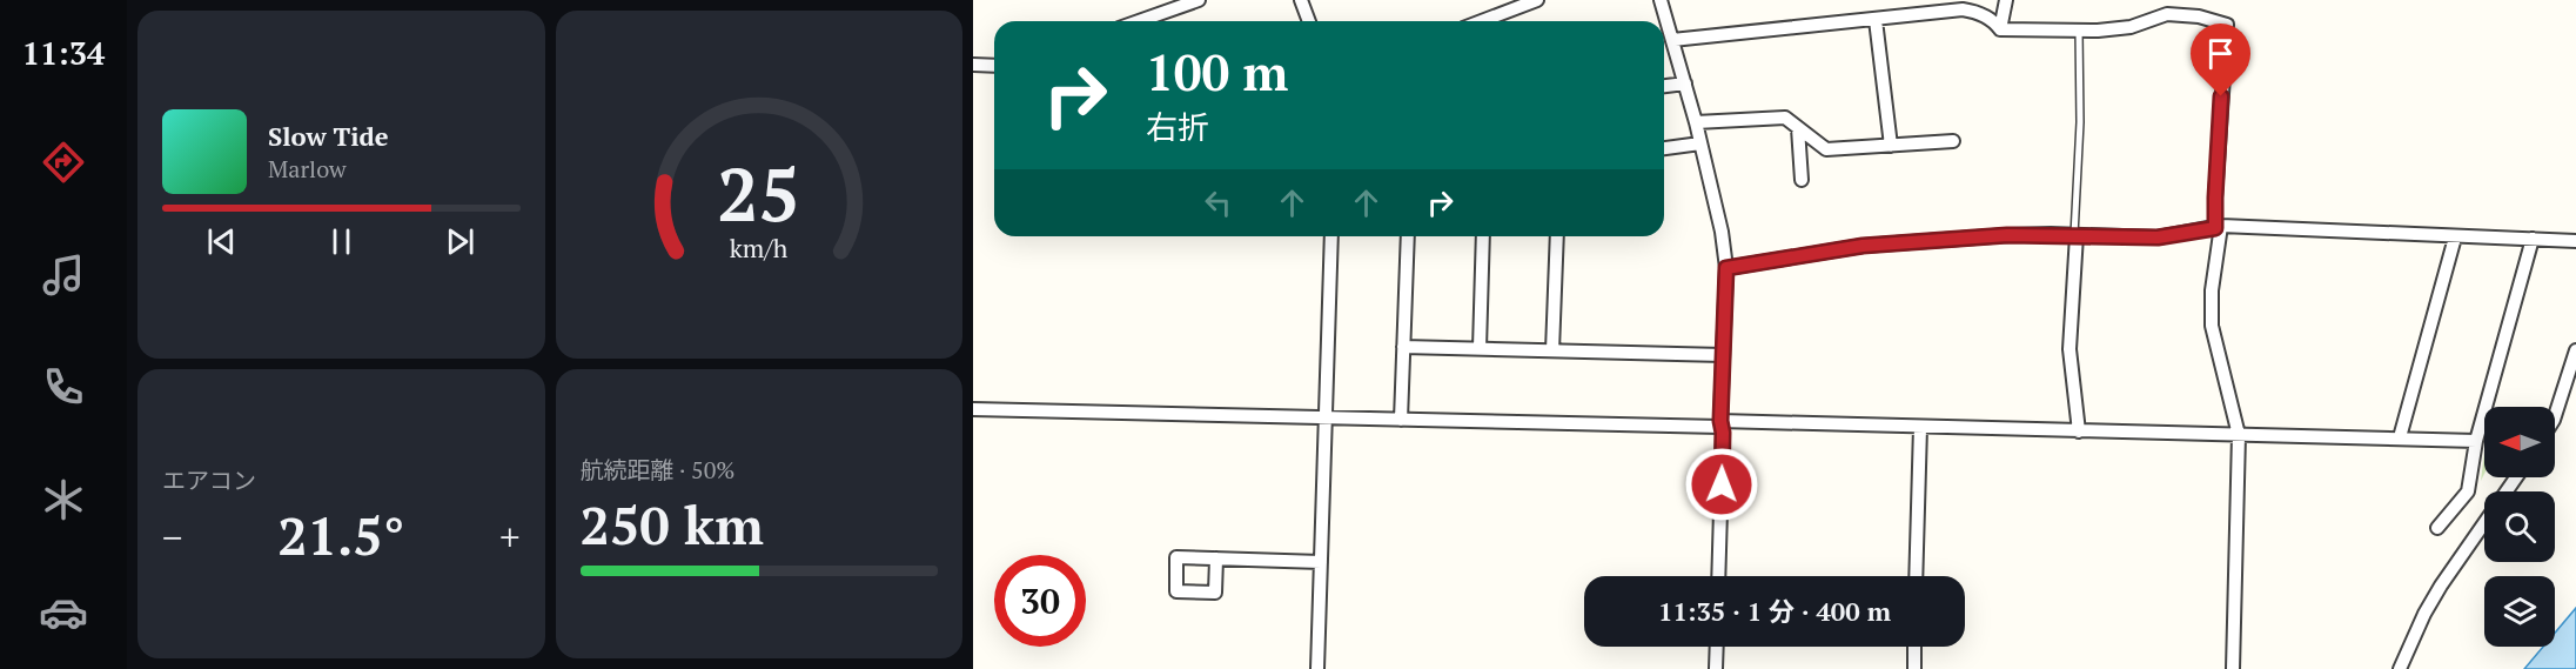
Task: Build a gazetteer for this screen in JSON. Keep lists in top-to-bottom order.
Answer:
{
  "north": "left",
  "page": {
    "tabs": "11:34",
    "turn": ["100 m", "右折"],
    "song": ["Slow Tide", "Marlow"],
    "tile": [
      "エアコン",
      ["航続距離 · 50%", "250 km"]
    ],
    "heat": ["−", "21.5°", "+"],
    "limit": "30",
    "trip": "11:35 · 1 分 · 400 m",
    "gauge": ["25", "km/h"]
  }
}
